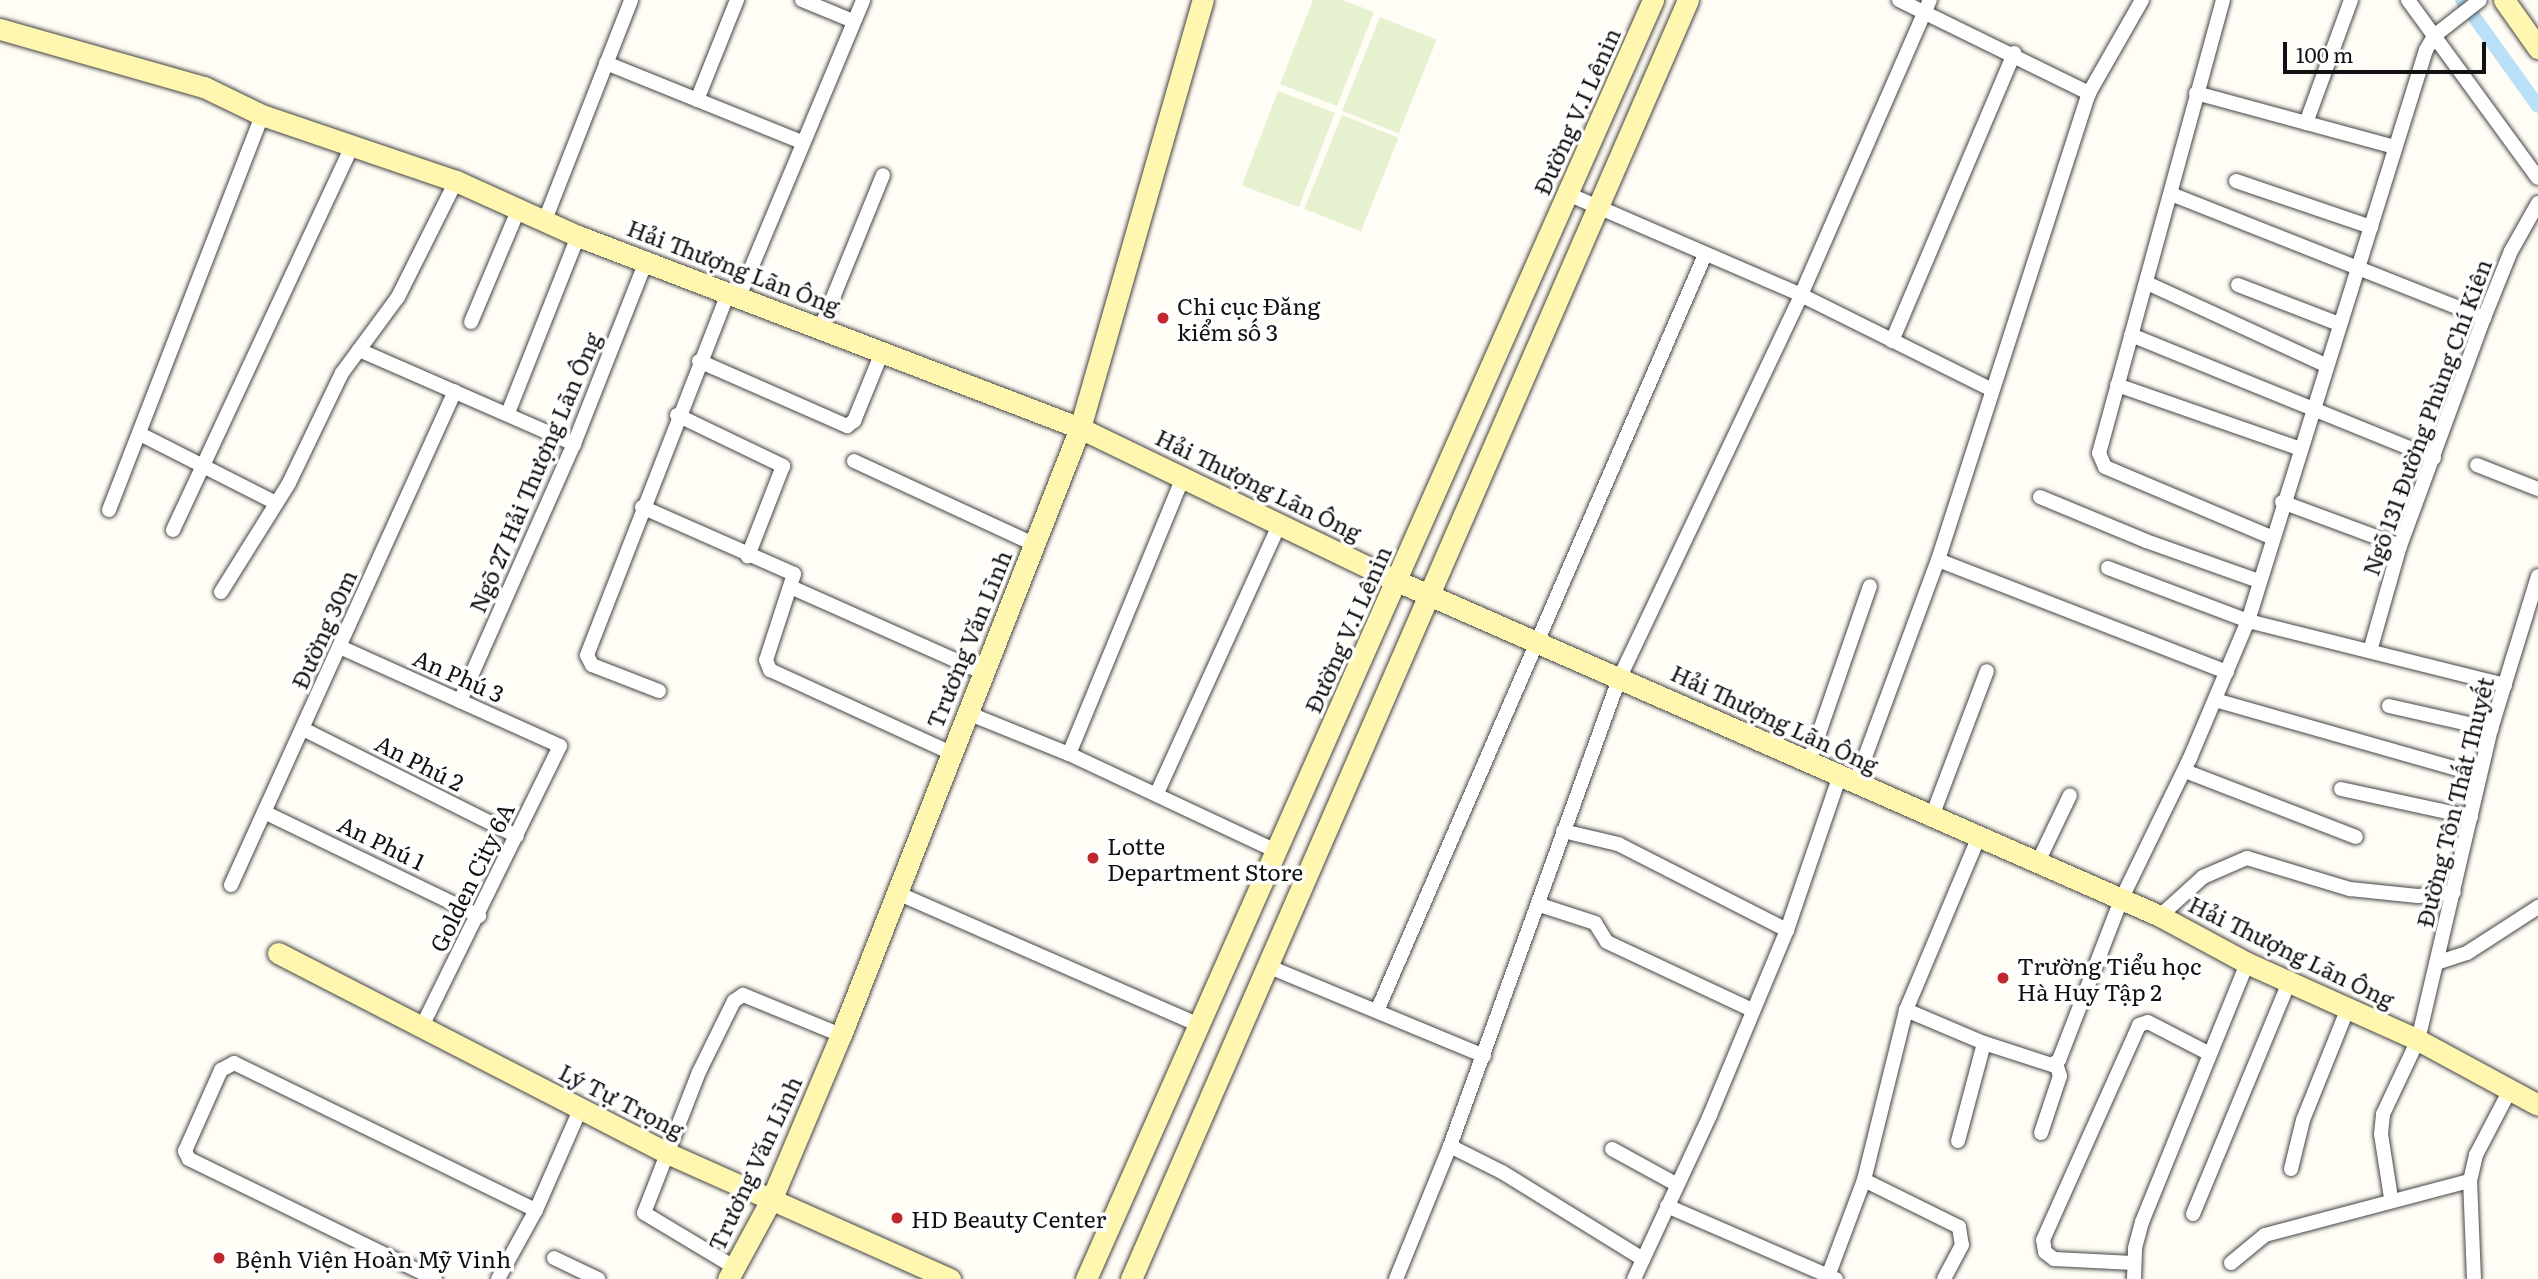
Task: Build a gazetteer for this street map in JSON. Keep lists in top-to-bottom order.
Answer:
{
  "streets": {
    "street": [
      "Đường V.I Lênin",
      "Hải Thượng Lãn Ông",
      "Ngõ 131 Đường Phùng Chí Kiên",
      "Ngõ 27 Hải Thượng Lãn Ông",
      "Đường 30m",
      "Trương Văn Lĩnh",
      "An Phú 3",
      "An Phú 2",
      "Đường Tôn Thất Thuyết",
      "An Phú 1",
      "Golden City 6A",
      "Lý Tự Trọng"
    ]
  },
  "crossings": [
    ["Đường V.I Lênin", "Hải Thượng Lãn Ông"],
    ["Hải Thượng Lãn Ông", "Ngõ 27 Hải Thượng Lãn Ông"],
    ["Hải Thượng Lãn Ông", "Trương Văn Lĩnh"],
    ["Hải Thượng Lãn Ông", "Đường Tôn Thất Thuyết"],
    ["Ngõ 27 Hải Thượng Lãn Ông", "An Phú 3"],
    ["Đường 30m", "An Phú 3"],
    ["Đường 30m", "An Phú 2"],
    ["Đường 30m", "An Phú 1"],
    ["Trương Văn Lĩnh", "Lý Tự Trọng"],
    ["An Phú 3", "Golden City 6A"],
    ["An Phú 2", "Golden City 6A"],
    ["An Phú 1", "Golden City 6A"],
    ["Golden City 6A", "Lý Tự Trọng"]
  ],
  "places": [
    "Chi cục Đăng kiểm số 3",
    "Lotte Department Store",
    "Trường Tiểu học Hà Huy Tập 2",
    "HD Beauty Center",
    "Bệnh Viện Hoàn Mỹ Vinh"
  ],
  "scale_bar": "100 m"
}
